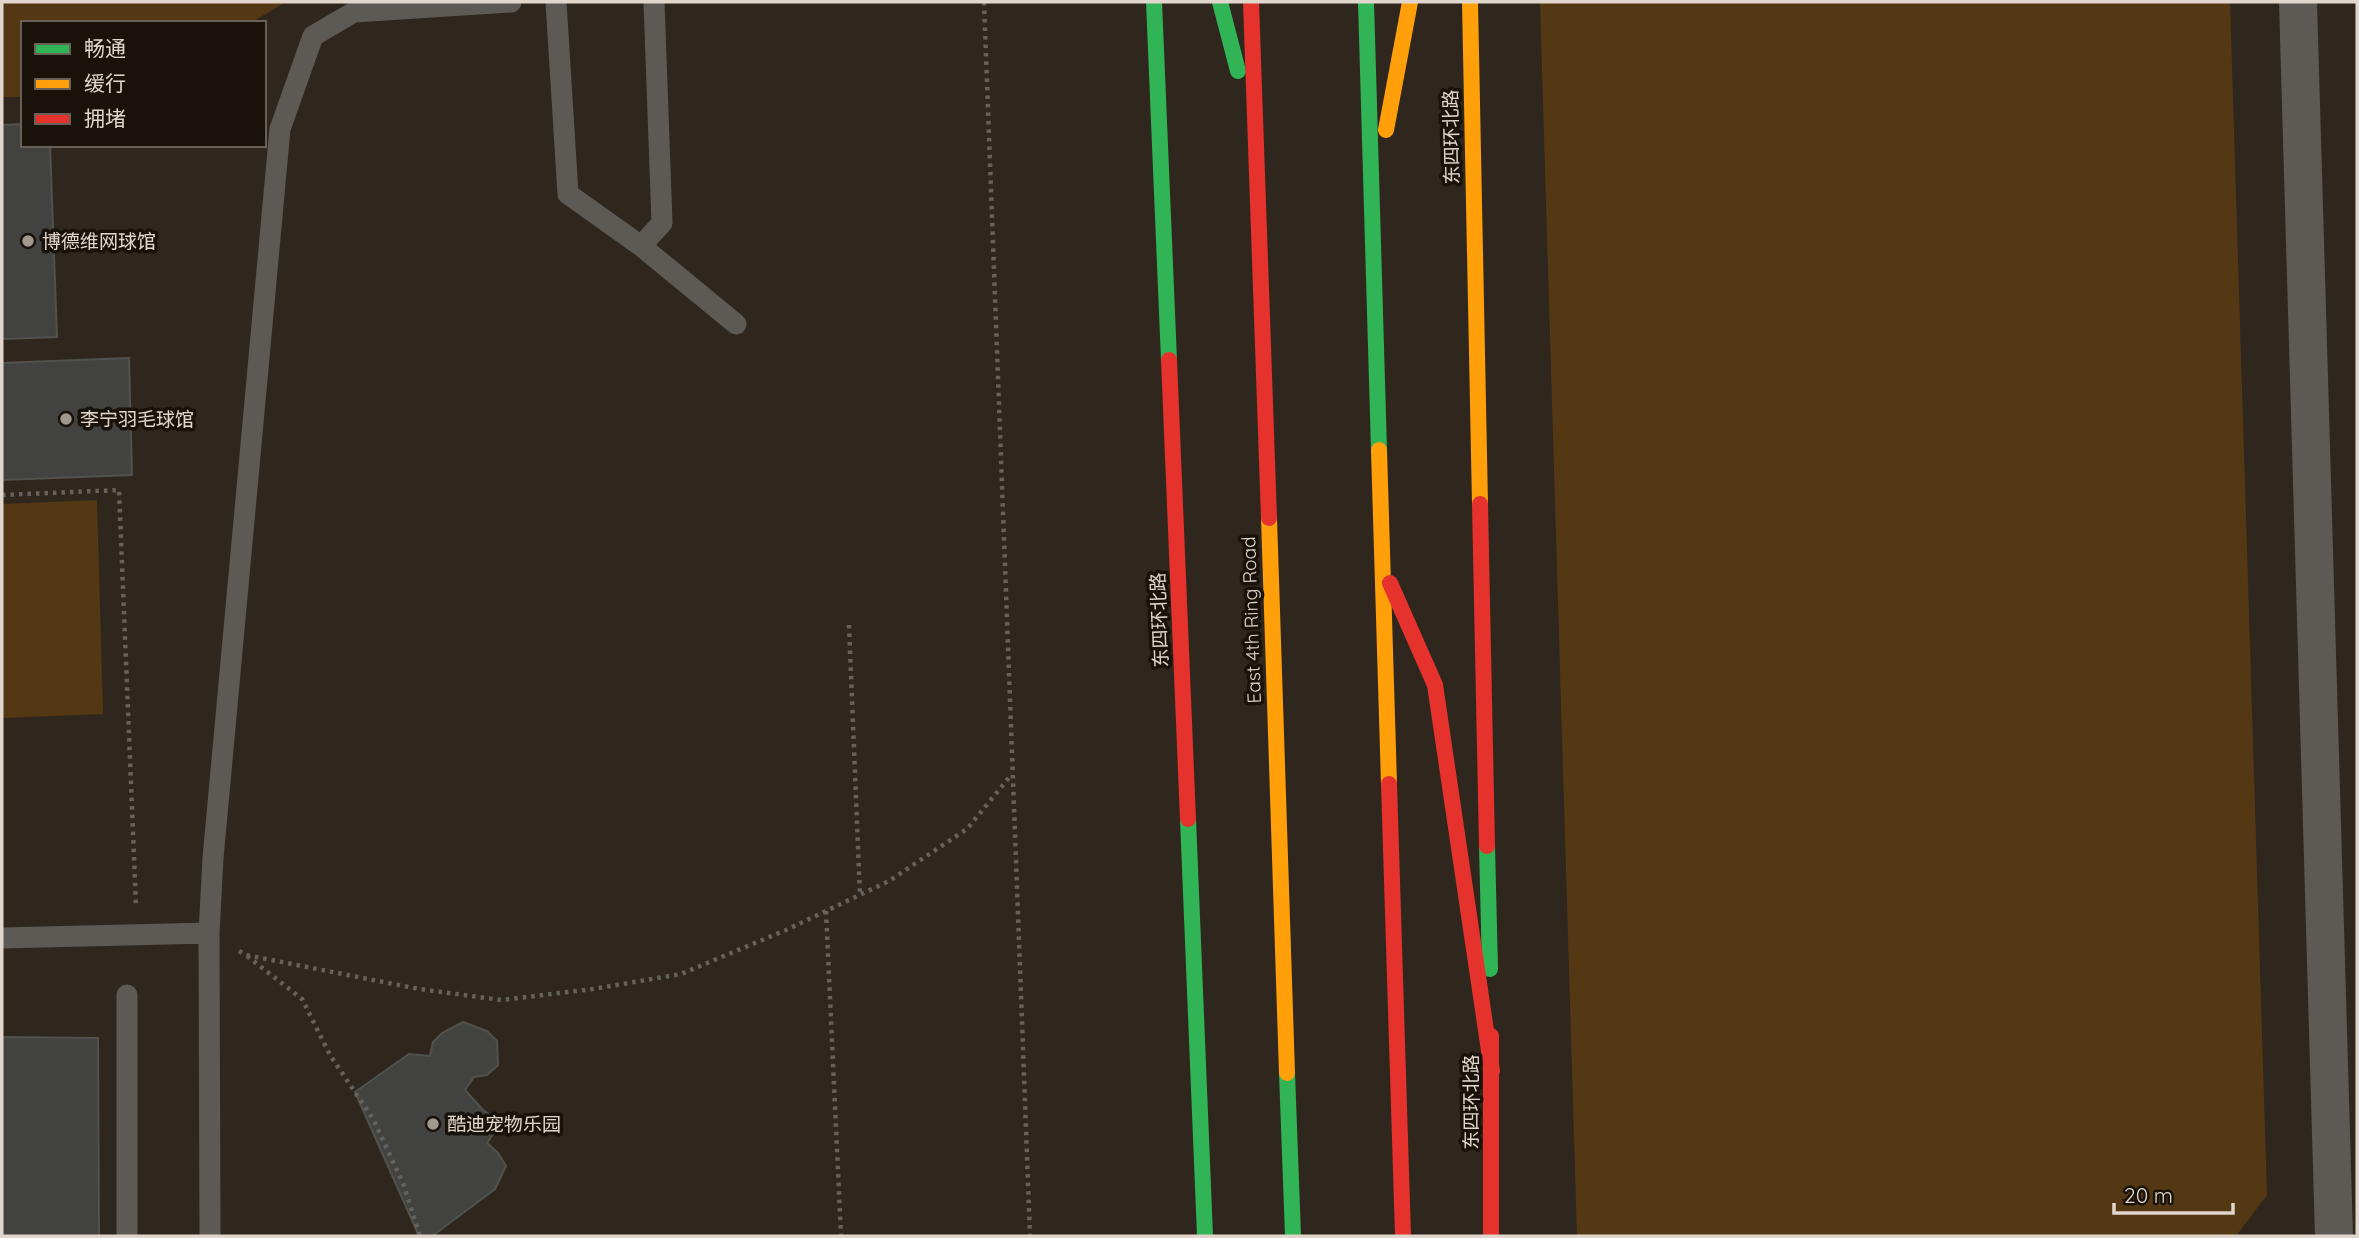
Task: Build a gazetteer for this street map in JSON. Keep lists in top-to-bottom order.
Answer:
{
  "streets": {
    "main road": ["东四环北路", "East 4th Ring Road"]
  },
  "places": ["博德维网球馆", "李宁羽毛球馆", "酷迪宠物乐园"],
  "legend": ["畅通", "缓行", "拥堵"],
  "scale_bar": "20 m"
}
